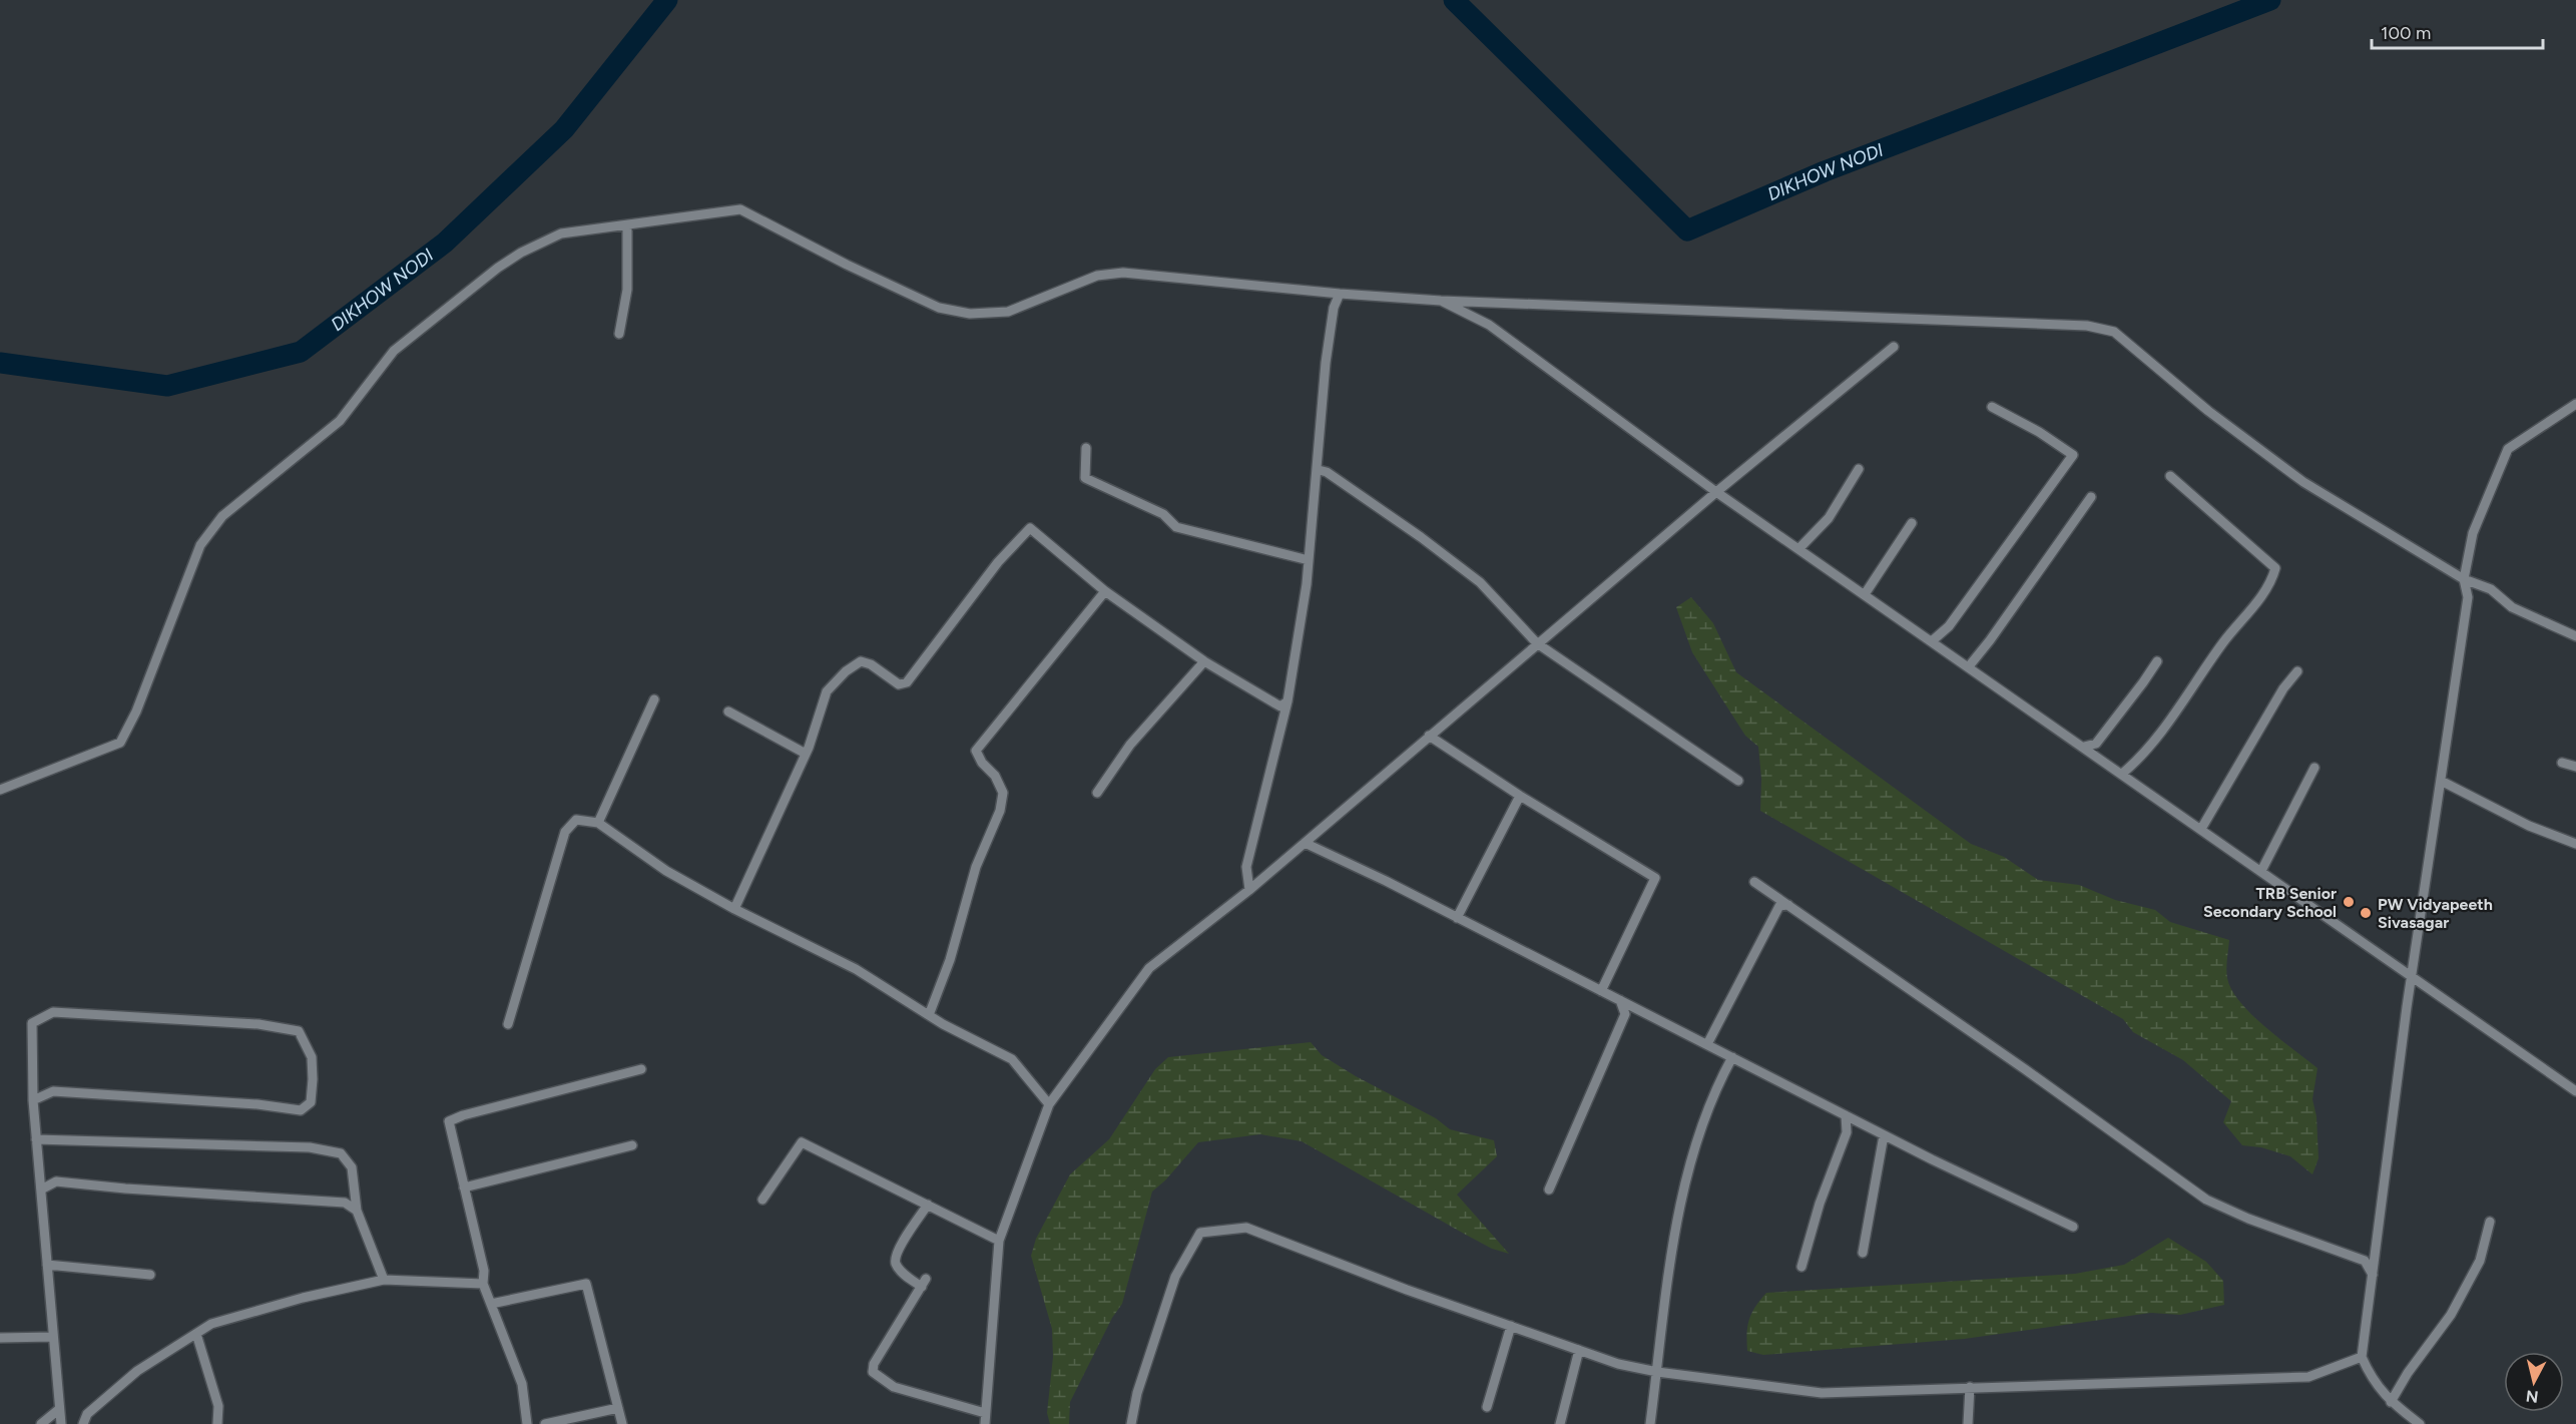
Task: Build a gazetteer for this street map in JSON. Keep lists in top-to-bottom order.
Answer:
{
  "water": ["DIKHOW NODI"],
  "places": ["TRB Senior Secondary School", "PW Vidyapeeth Sivasagar"],
  "scale_bar": "100 m",
  "north": "bottom"
}
